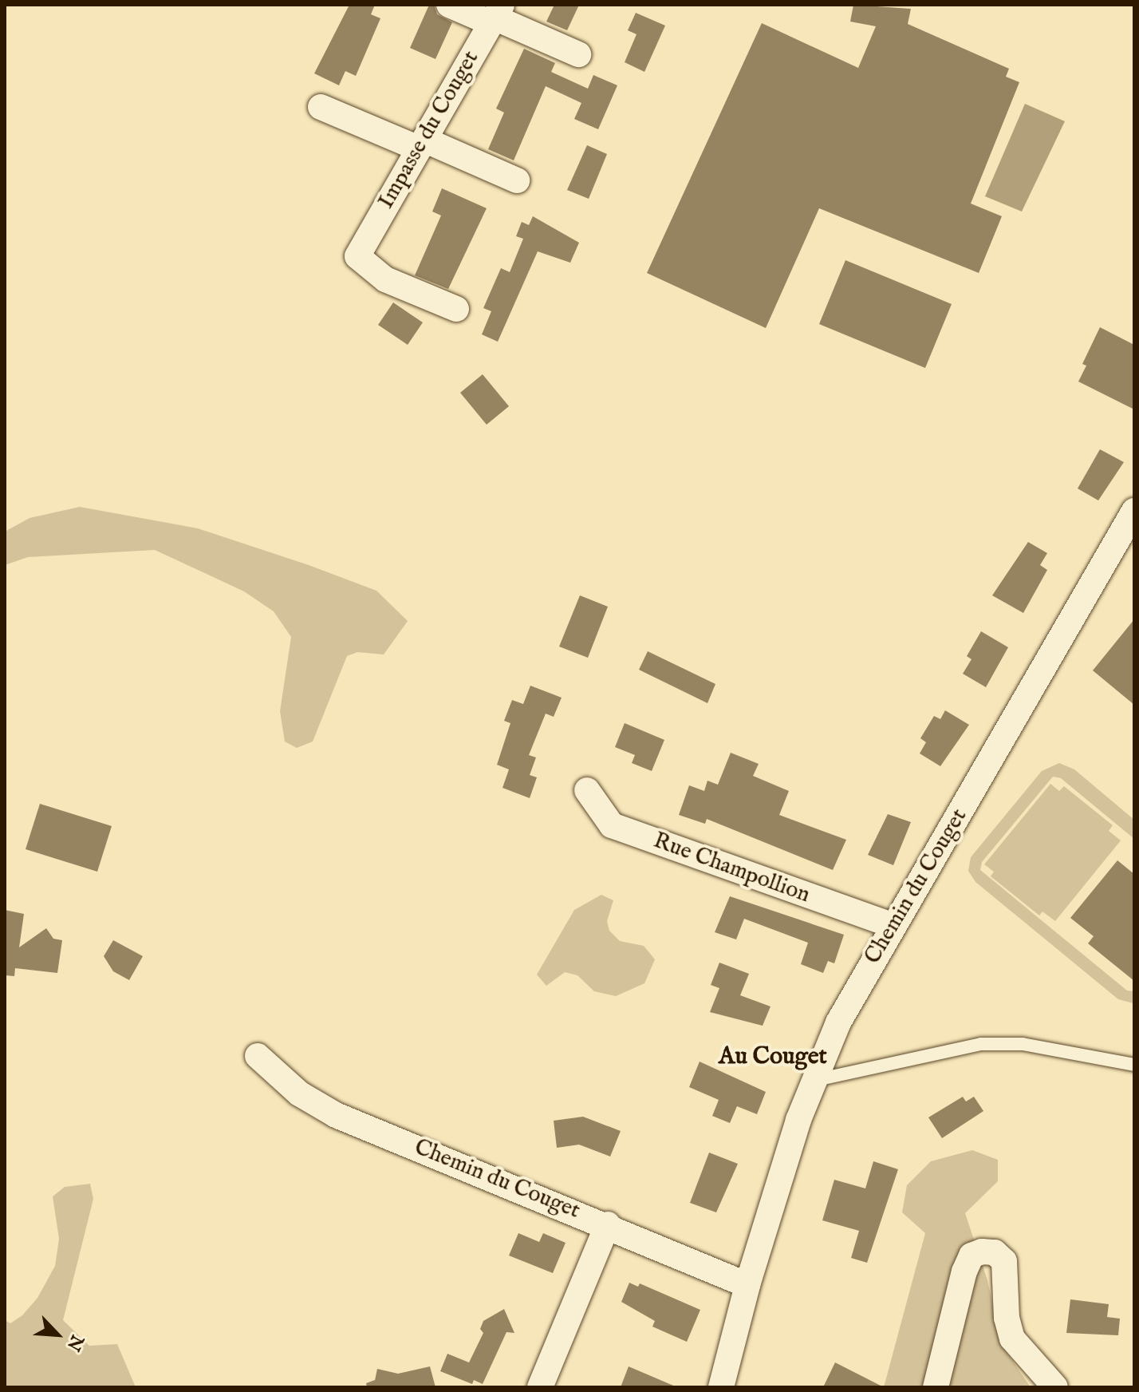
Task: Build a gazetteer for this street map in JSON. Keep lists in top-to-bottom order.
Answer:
{
  "streets": {
    "street": ["Impasse du Couget", "Rue Champollion", "Chemin du Couget"]
  },
  "crossings": [
    ["Rue Champollion", "Chemin du Couget"]
  ],
  "districts": ["Au Couget"],
  "north": "bottom right"
}
